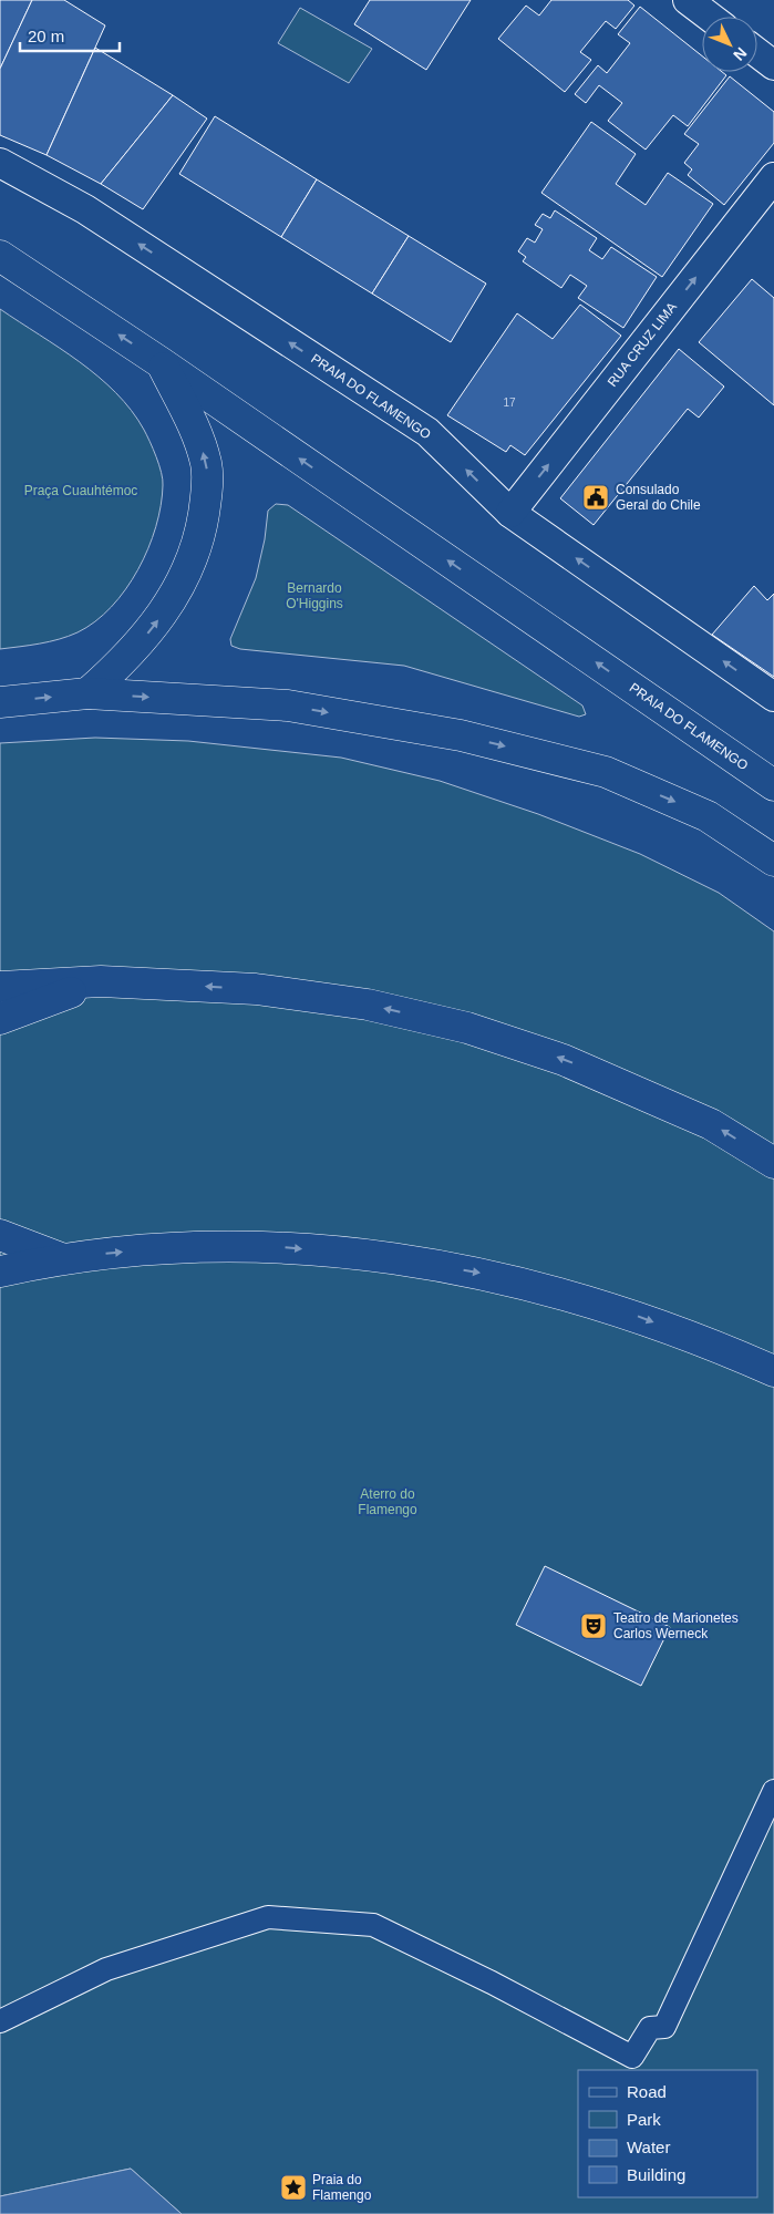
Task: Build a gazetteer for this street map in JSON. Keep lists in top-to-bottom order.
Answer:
{
  "streets": {
    "main road": ["PRAIA DO FLAMENGO"],
    "street": ["RUA CRUZ LIMA"]
  },
  "crossings": [
    ["RUA CRUZ LIMA", "PRAIA DO FLAMENGO"]
  ],
  "one_way": ["RUA CRUZ LIMA", "PRAIA DO FLAMENGO"],
  "parks": ["Praça Cuauhtémoc", "Bernardo O'Higgins", "Aterro do Flamengo"],
  "places": {
    "public building": ["Consulado Geral do Chile"],
    "theatre": ["Teatro de Marionetes Carlos Werneck"],
    "place": ["Praia do Flamengo"]
  },
  "house_numbers": ["17"],
  "legend": [
    "Road",
    "Park",
    "Water",
    "Building"
  ],
  "scale_bar": "20 m",
  "north": "bottom right"
}
